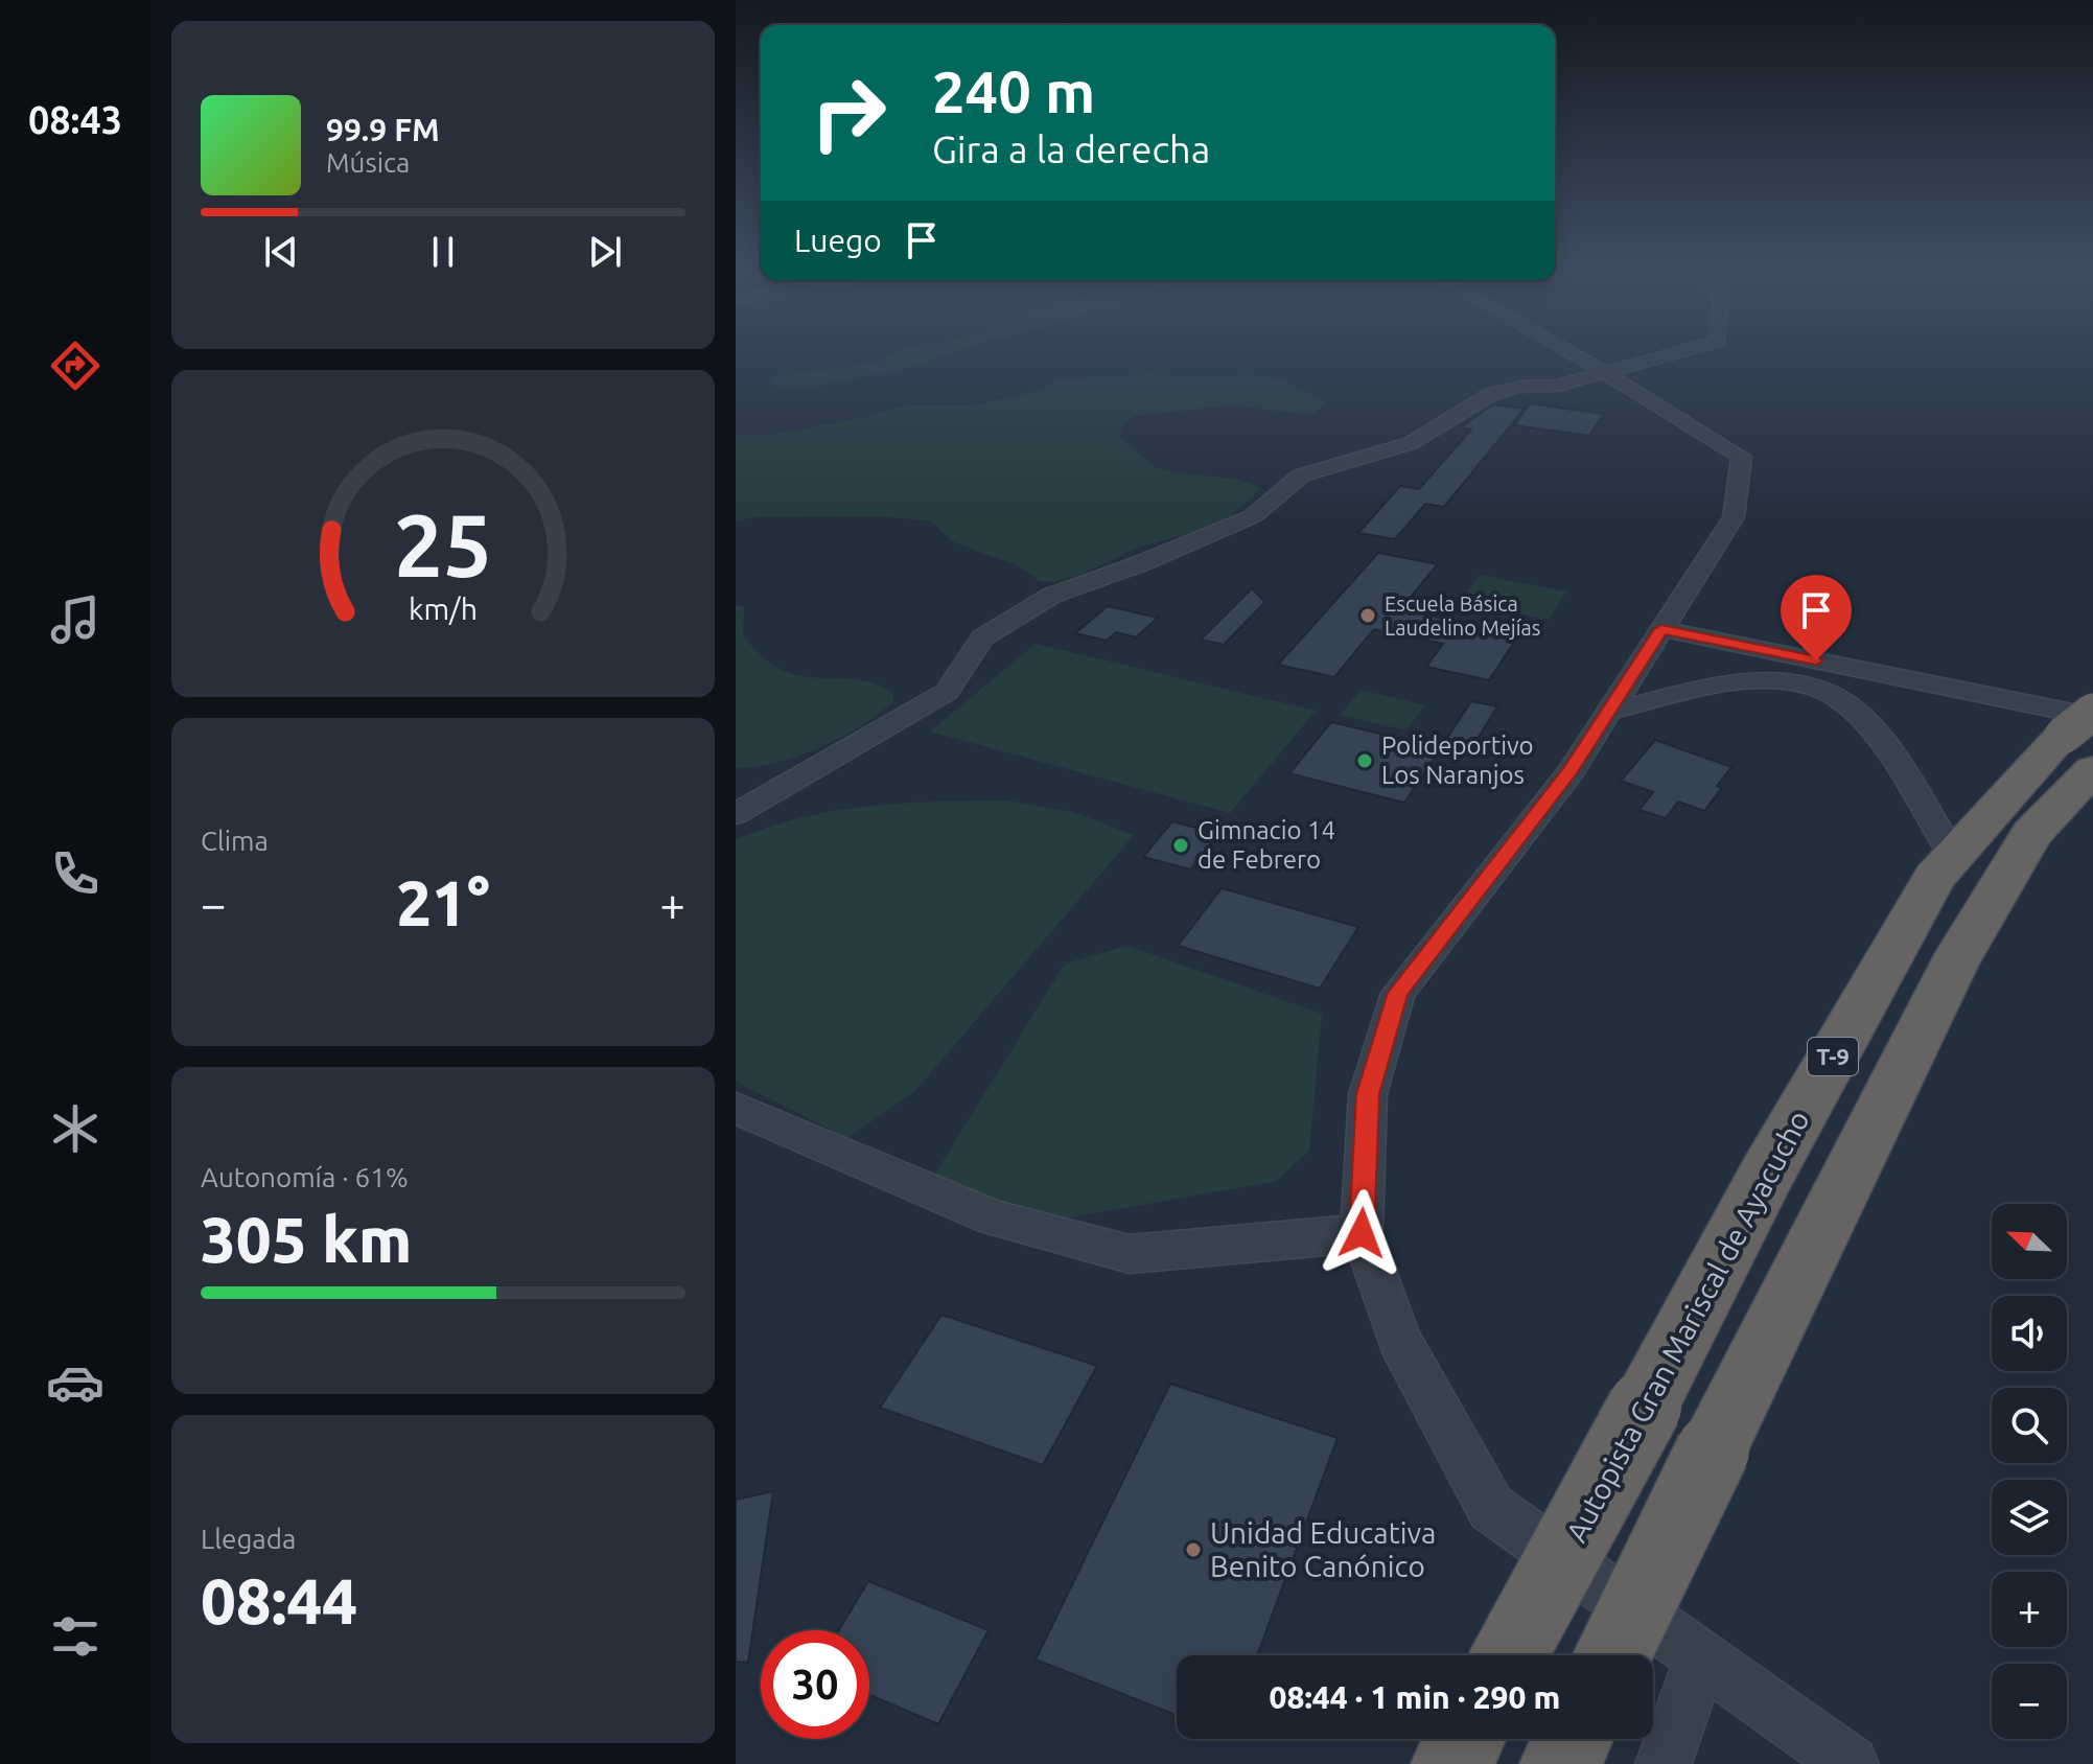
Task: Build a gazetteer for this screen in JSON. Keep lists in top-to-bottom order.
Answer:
{
  "streets": {
    "highway": ["T-9", "Autopista Gran Mariscal de Ayacucho"]
  },
  "crossings": [
    ["T-9", "Autopista Gran Mariscal de Ayacucho"]
  ],
  "places": [
    "Escuela Básica Laudelino Mejías",
    "Polideportivo Los Naranjos",
    "Gimnacio 14 de Febrero",
    "Unidad Educativa Benito Canónico"
  ],
  "north": "top left",
  "page": {
    "tabs": "08:43",
    "turn": ["240 m", "Gira a la derecha"],
    "song": ["99.9 FM", "Música"],
    "then": "Luego",
    "tile": [
      "Clima",
      ["Autonomía · 61%", "305 km"],
      ["Llegada", "08:44"]
    ],
    "heat": ["−", "21°", "+"],
    "map_buttons": ["+", "−"],
    "limit": "30",
    "trip": "08:44 · 1 min · 290 m",
    "gauge": ["25", "km/h"]
  }
}
